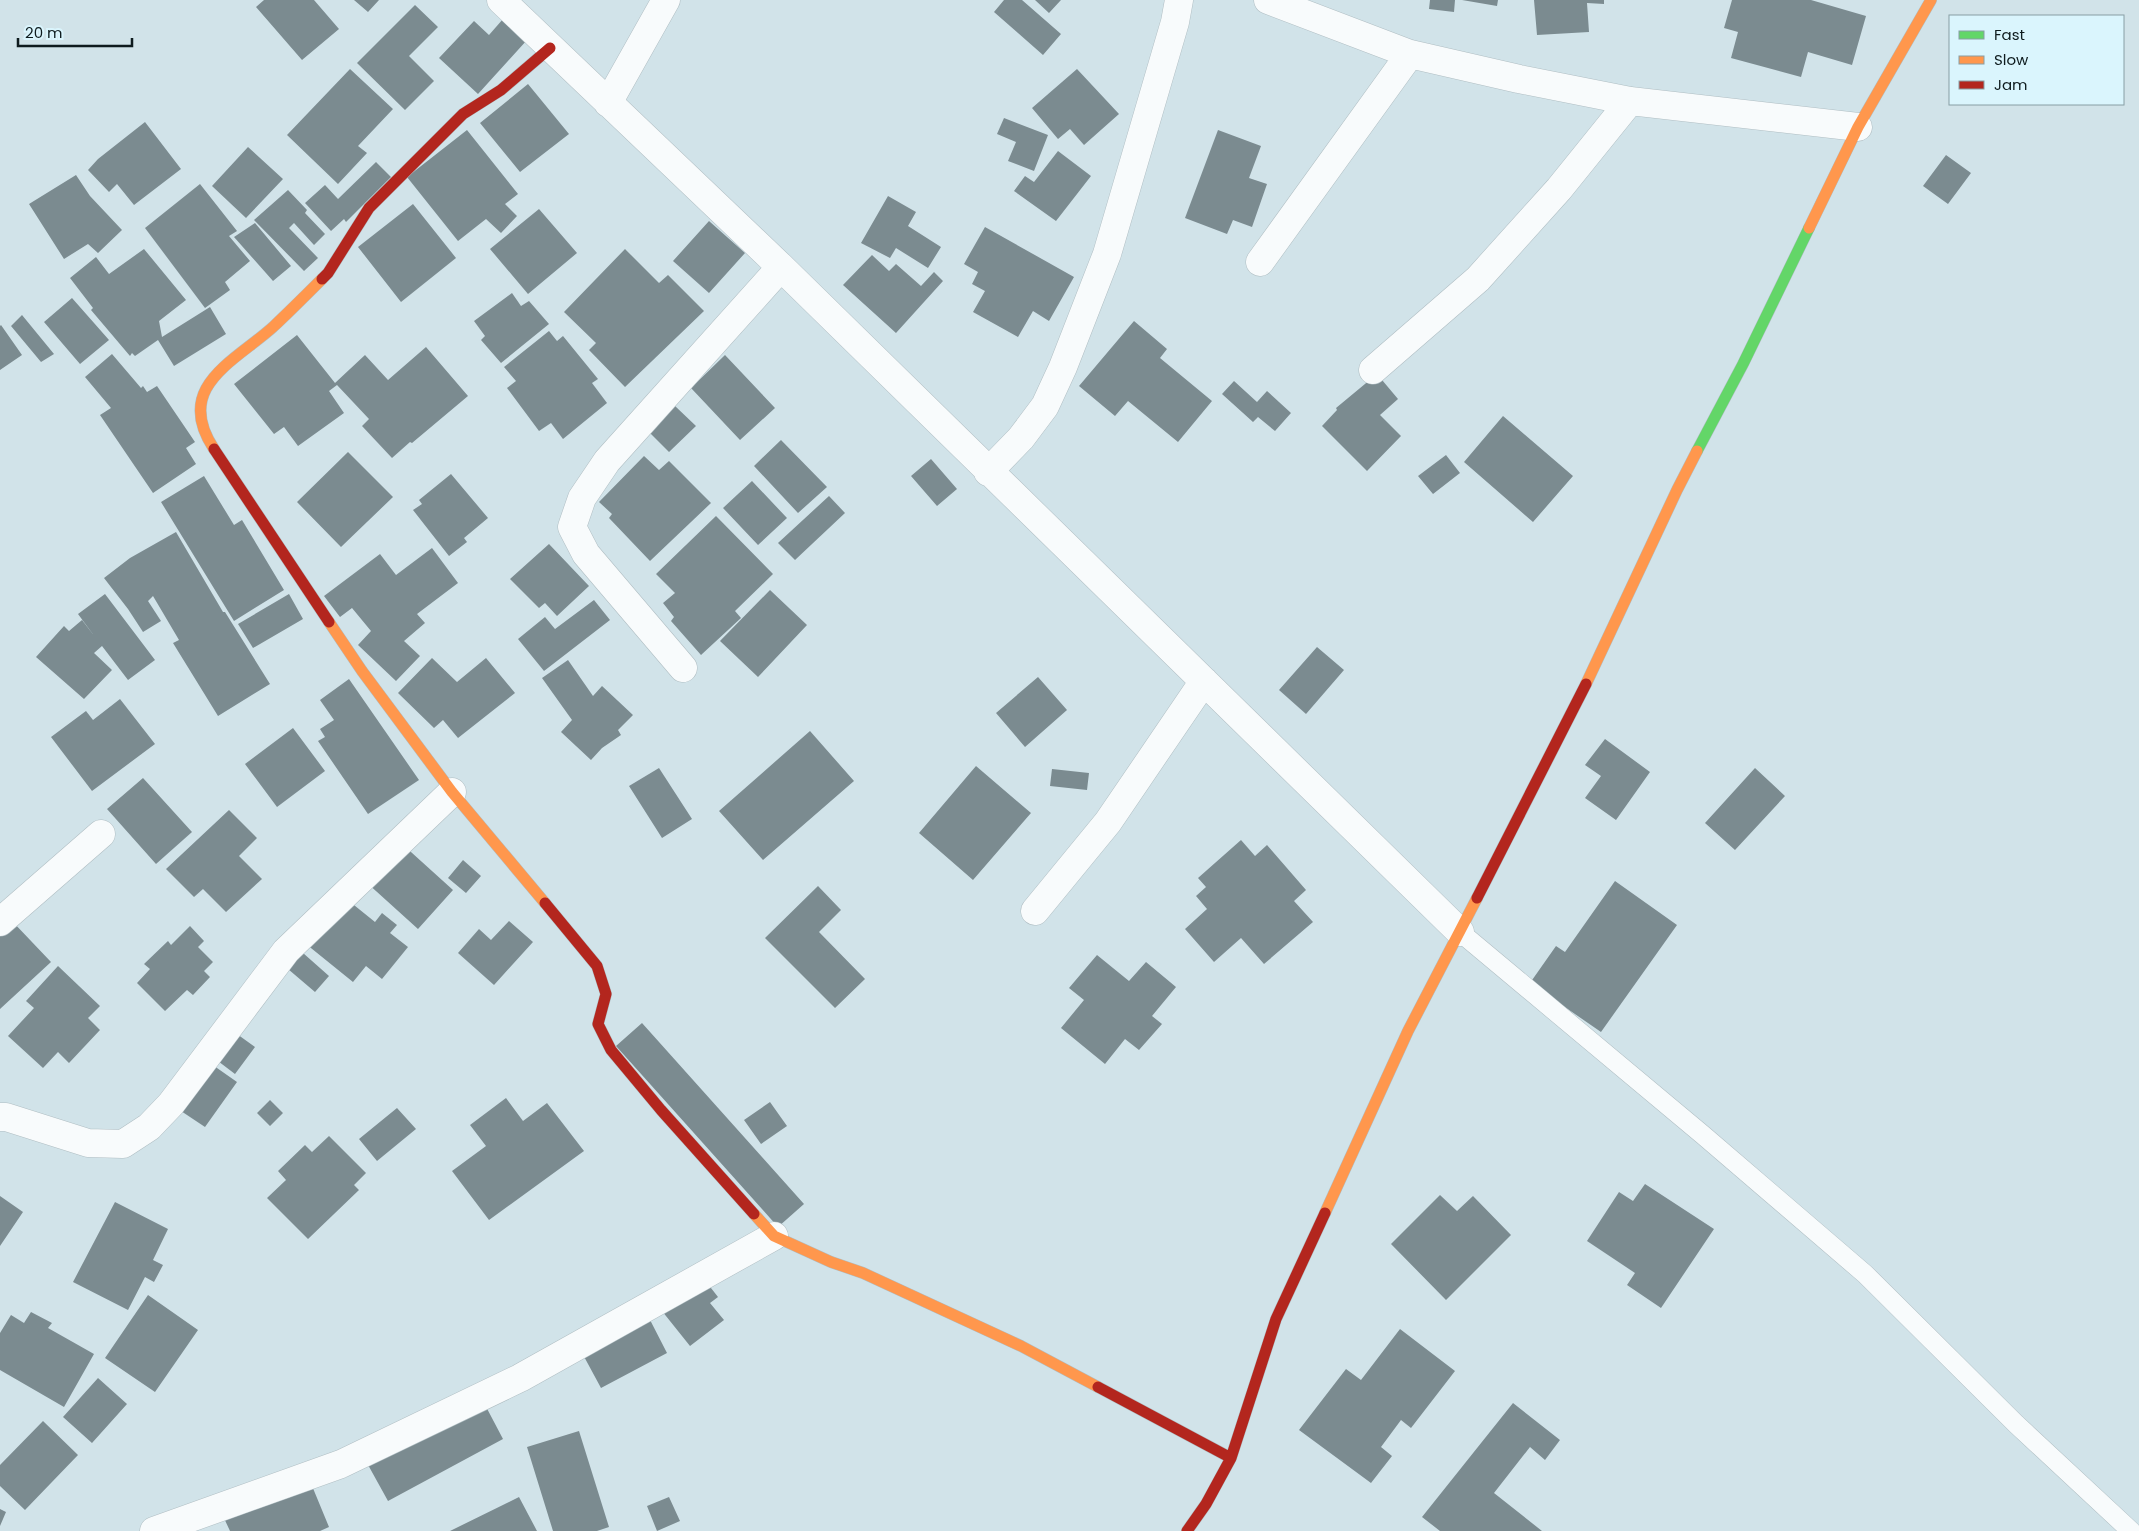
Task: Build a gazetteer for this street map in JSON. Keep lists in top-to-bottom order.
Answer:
{
  "legend": ["Fast", "Slow", "Jam"],
  "scale_bar": "20 m"
}
